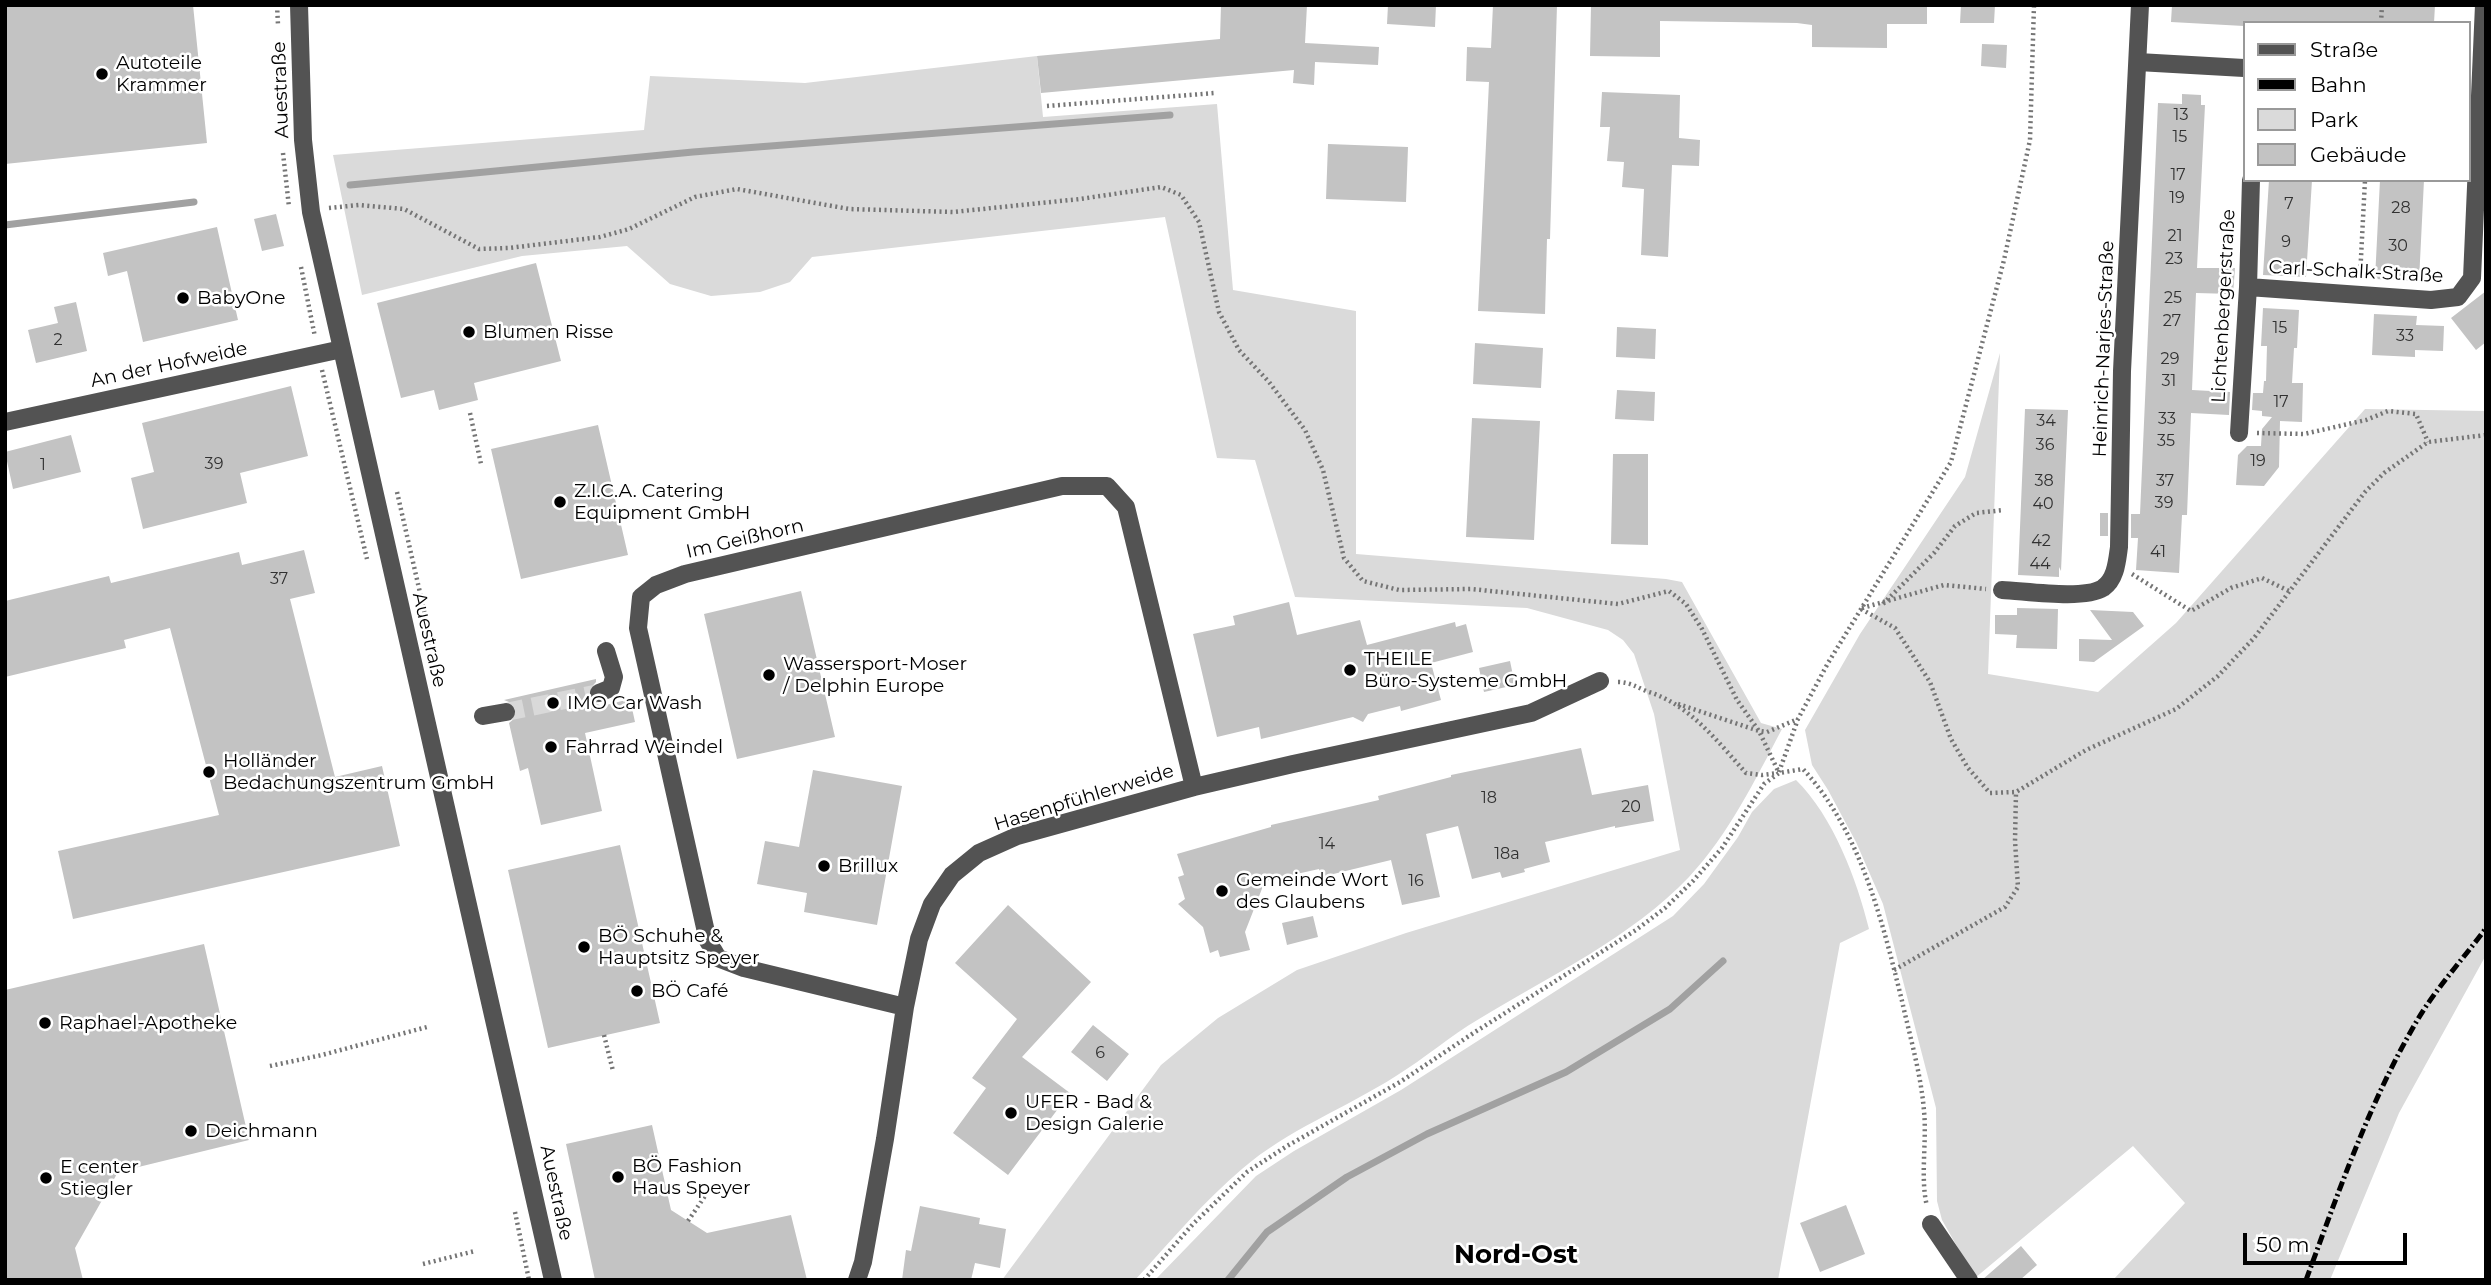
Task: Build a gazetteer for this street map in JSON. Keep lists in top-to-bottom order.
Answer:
{
  "streets": {
    "street": [
      "Auestraße",
      "Carl-Schalk-Straße",
      "Lichtenbergerstraße",
      "Heinrich-Narjes-Straße",
      "An der Hofweide",
      "Im Geißhorn",
      "Hasenpfühlerweide"
    ]
  },
  "crossings": [
    ["Auestraße", "An der Hofweide"],
    ["Carl-Schalk-Straße", "Lichtenbergerstraße"],
    ["Im Geißhorn", "Hasenpfühlerweide"]
  ],
  "districts": ["Nord-Ost"],
  "places": [
    "Autoteile Krammer",
    "BabyOne",
    "Blumen Risse",
    "Z.I.C.A. Catering Equipment GmbH",
    "THEILE Büro-Systeme GmbH",
    "Wassersport-Moser / Delphin Europe",
    "IMO Car Wash",
    "Fahrrad Weindel",
    "Holländer Bedachungszentrum GmbH",
    "Brillux",
    "Gemeinde Wort des Glaubens",
    "BÖ Schuhe & Hauptsitz Speyer",
    "BÖ Café",
    "Raphael-Apotheke",
    "UFER - Bad & Design Galerie",
    "Deichmann",
    "BÖ Fashion Haus Speyer",
    "E center Stiegler"
  ],
  "house_numbers": [
    "13",
    "15",
    "17",
    "19",
    "7",
    "28",
    "21",
    "9",
    "30",
    "23",
    "25",
    "27",
    "15",
    "33",
    "2",
    "29",
    "31",
    "17",
    "33",
    "34",
    "35",
    "36",
    "19",
    "39",
    "1",
    "38",
    "37",
    "39",
    "40",
    "42",
    "41",
    "44",
    "37",
    "18",
    "20",
    "14",
    "18a",
    "16",
    "6"
  ],
  "legend": [
    "Straße",
    "Bahn",
    "Park",
    "Gebäude"
  ],
  "scale_bar": "50 m"
}
